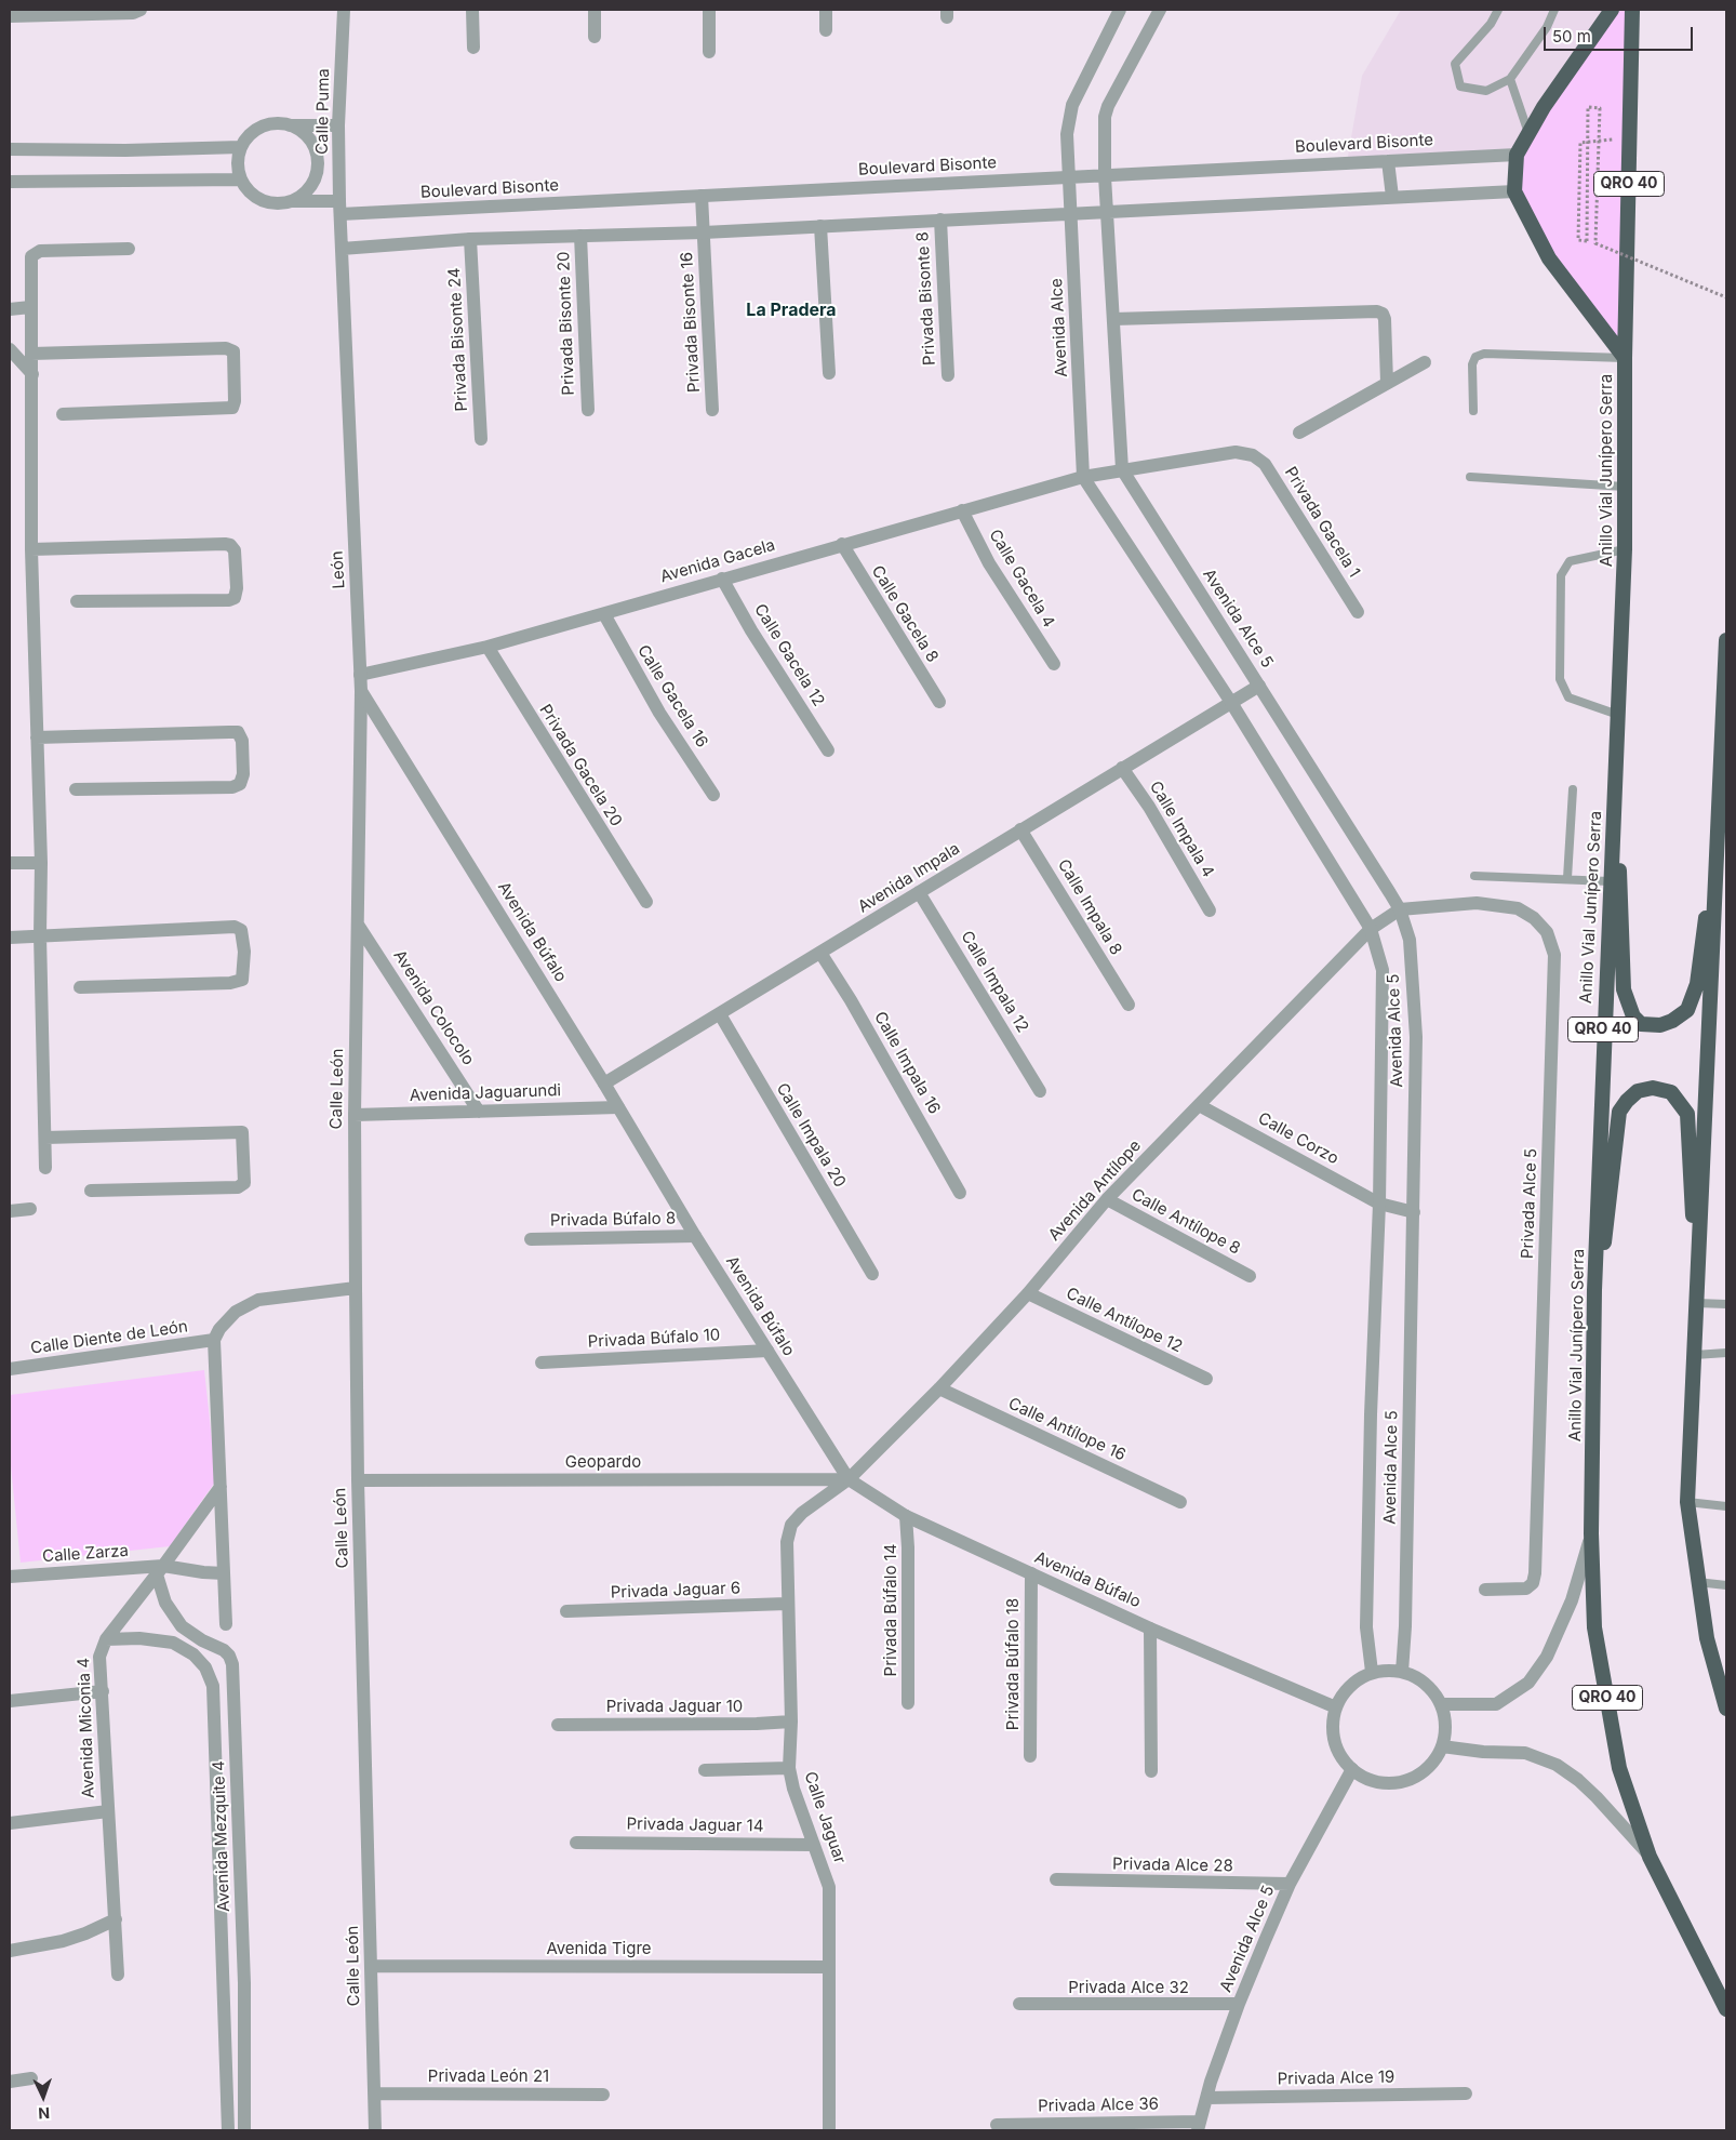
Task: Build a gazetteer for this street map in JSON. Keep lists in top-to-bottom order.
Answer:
{
  "streets": {
    "highway": ["QRO 40", "Anillo Vial Junípero Serra"],
    "street": [
      "Calle Puma",
      "Boulevard Bisonte",
      "Privada Bisonte 8",
      "Privada Bisonte 16",
      "Privada Bisonte 20",
      "Avenida Alce",
      "Privada Bisonte 24",
      "Privada Gacela 1",
      "Avenida Gacela",
      "León",
      "Calle Gacela 4",
      "Calle Gacela 8",
      "Avenida Alce 5",
      "Calle Gacela 12",
      "Calle Gacela 16",
      "Privada Gacela 20",
      "Calle Impala 4",
      "Avenida Impala",
      "Calle Impala 8",
      "Avenida Búfalo",
      "Calle Impala 12",
      "Avenida Colocolo",
      "Calle Impala 16",
      "Calle León",
      "Avenida Jaguarundi",
      "Calle Impala 20",
      "Calle Corzo",
      "Avenida Antílope",
      "Privada Alce 5",
      "Privada Búfalo 8",
      "Calle Antílope 8",
      "Calle Antílope 12",
      "Calle Diente de León",
      "Privada Búfalo 10",
      "Calle Antílope 16",
      "Geopardo",
      "Calle Zarza",
      "Privada Jaguar 6",
      "Privada Búfalo 14",
      "Privada Búfalo 18",
      "Privada Jaguar 10",
      "Avenida Miconia 4",
      "Calle Jaguar",
      "Privada Jaguar 14",
      "Avenida Mezquite 4",
      "Privada Alce 28",
      "Avenida Tigre",
      "Privada Alce 32",
      "Privada León 21",
      "Privada Alce 19",
      "Privada Alce 36"
    ]
  },
  "crossings": [
    ["Calle Puma", "Boulevard Bisonte"],
    ["Calle Puma", "León"],
    ["Boulevard Bisonte", "Privada Bisonte 16"],
    ["Boulevard Bisonte", "Avenida Alce"],
    ["Boulevard Bisonte", "León"],
    ["Avenida Alce", "Avenida Gacela"],
    ["Avenida Alce", "Avenida Alce 5"],
    ["Privada Gacela 1", "Avenida Gacela"],
    ["Avenida Gacela", "León"],
    ["Avenida Gacela", "Calle Gacela 4"],
    ["Avenida Gacela", "Calle Gacela 8"],
    ["Avenida Gacela", "Avenida Alce 5"],
    ["Avenida Gacela", "Calle Gacela 12"],
    ["Avenida Gacela", "Calle Gacela 16"],
    ["Avenida Gacela", "Privada Gacela 20"],
    ["León", "Avenida Búfalo"],
    ["León", "Avenida Colocolo"],
    ["León", "Calle León"],
    ["Avenida Alce 5", "Avenida Impala"],
    ["Avenida Alce 5", "Avenida Búfalo"],
    ["Avenida Alce 5", "Calle Corzo"],
    ["Avenida Alce 5", "Avenida Antílope"],
    ["Avenida Alce 5", "Privada Alce 5"],
    ["Avenida Alce 5", "Privada Alce 28"],
    ["Avenida Alce 5", "Privada Alce 32"],
    ["Avenida Alce 5", "Privada Alce 19"],
    ["Avenida Alce 5", "Privada Alce 36"],
    ["Calle Impala 4", "Avenida Impala"],
    ["Avenida Impala", "Calle Impala 8"],
    ["Avenida Impala", "Avenida Búfalo"],
    ["Avenida Impala", "Calle Impala 12"],
    ["Avenida Impala", "Calle Impala 16"],
    ["Avenida Impala", "Calle Impala 20"],
    ["Avenida Búfalo", "Avenida Jaguarundi"],
    ["Avenida Búfalo", "Avenida Antílope"],
    ["Avenida Búfalo", "Privada Búfalo 8"],
    ["Avenida Búfalo", "Privada Búfalo 10"],
    ["Avenida Búfalo", "Geopardo"],
    ["Avenida Búfalo", "Privada Búfalo 14"],
    ["Avenida Búfalo", "Privada Búfalo 18"],
    ["Avenida Búfalo", "Calle Jaguar"],
    ["Avenida Colocolo", "Calle León"],
    ["Avenida Colocolo", "Avenida Jaguarundi"],
    ["Calle León", "Avenida Jaguarundi"],
    ["Calle León", "Geopardo"],
    ["Calle León", "Avenida Tigre"],
    ["Calle León", "Privada León 21"],
    ["Calle Corzo", "Avenida Antílope"],
    ["Avenida Antílope", "Privada Alce 5"],
    ["Avenida Antílope", "Calle Antílope 8"],
    ["Avenida Antílope", "Calle Antílope 12"],
    ["Avenida Antílope", "Calle Antílope 16"],
    ["Avenida Antílope", "Geopardo"],
    ["Avenida Antílope", "Calle Jaguar"],
    ["Geopardo", "Calle Jaguar"],
    ["Calle Zarza", "Avenida Miconia 4"],
    ["Calle Zarza", "Avenida Mezquite 4"],
    ["Privada Jaguar 6", "Calle Jaguar"],
    ["Privada Jaguar 10", "Calle Jaguar"],
    ["Avenida Miconia 4", "Avenida Mezquite 4"],
    ["Calle Jaguar", "Privada Jaguar 14"],
    ["Calle Jaguar", "Avenida Tigre"]
  ],
  "districts": ["La Pradera"],
  "scale_bar": "50 m",
  "north": "bottom"
}
